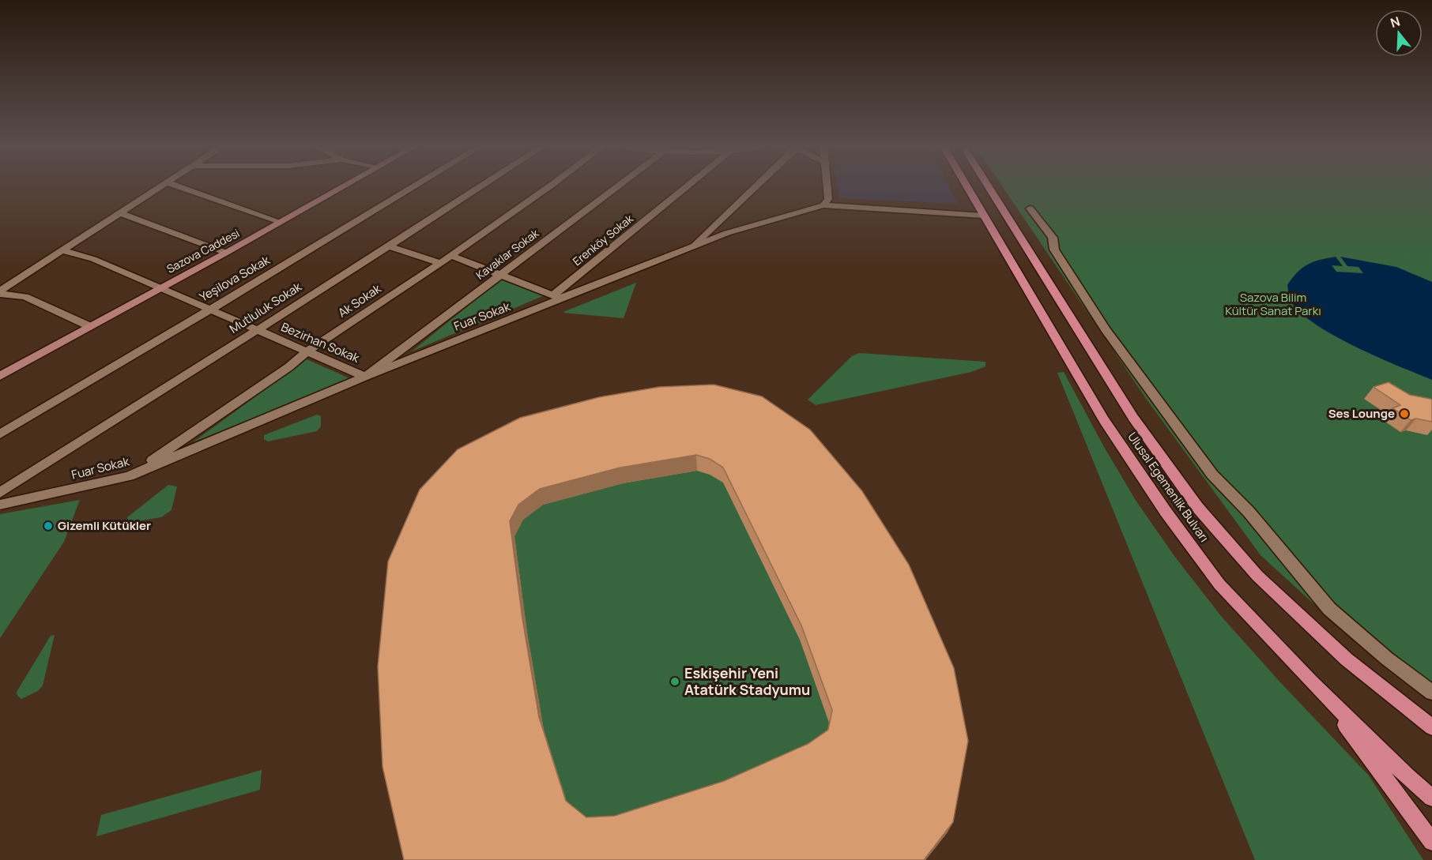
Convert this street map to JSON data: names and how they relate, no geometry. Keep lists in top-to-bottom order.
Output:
{
  "streets": {
    "main road": ["Ulusal Egemenlik Bulvarı"],
    "street": [
      "Erenköy Sokak",
      "Sazova Caddesi",
      "Kavaklar Sokak",
      "Yeşilova Sokak",
      "Ak Sokak",
      "Mutluluk Sokak",
      "Fuar Sokak",
      "Bezirhan Sokak"
    ]
  },
  "crossings": [
    ["Erenköy Sokak", "Fuar Sokak"],
    ["Sazova Caddesi", "Bezirhan Sokak"],
    ["Kavaklar Sokak", "Fuar Sokak"],
    ["Kavaklar Sokak", "Bezirhan Sokak"],
    ["Yeşilova Sokak", "Bezirhan Sokak"],
    ["Ak Sokak", "Fuar Sokak"],
    ["Ak Sokak", "Bezirhan Sokak"],
    ["Mutluluk Sokak", "Bezirhan Sokak"],
    ["Fuar Sokak", "Bezirhan Sokak"],
    ["Fuar Sokak", "Ulusal Egemenlik Bulvarı"]
  ],
  "parks": ["Sazova Bilim Kültür Sanat Parkı"],
  "places": ["Ses Lounge", "Gizemli Kütükler", "Eskişehir Yeni Atatürk Stadyumu"],
  "north": "top"
}
